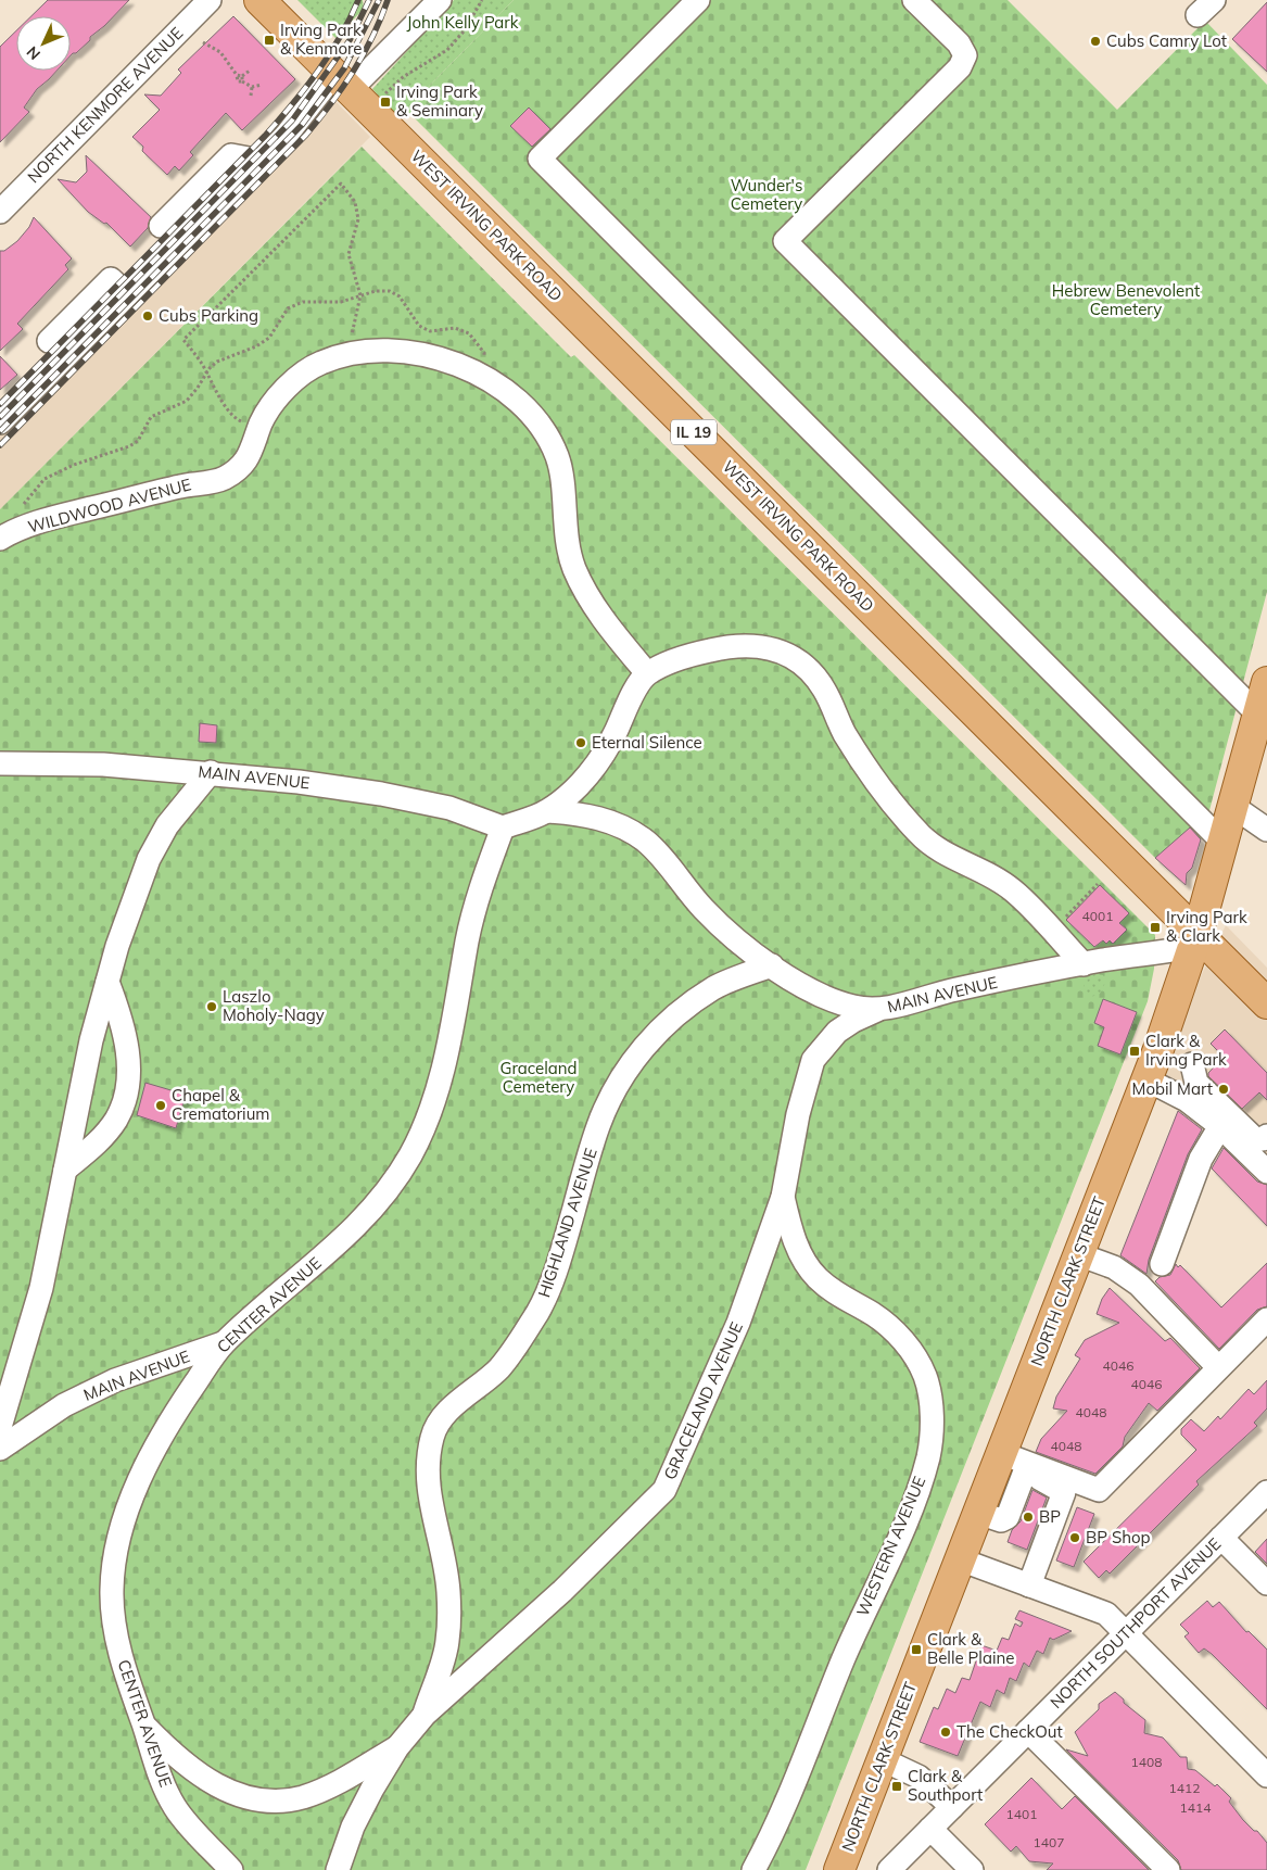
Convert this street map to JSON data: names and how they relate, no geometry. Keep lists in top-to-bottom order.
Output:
{
  "streets": {
    "main road": ["WEST IRVING PARK ROAD", "IL 19", "NORTH CLARK STREET"],
    "street": [
      "NORTH KENMORE AVENUE",
      "WILDWOOD AVENUE",
      "MAIN AVENUE",
      "HIGHLAND AVENUE",
      "CENTER AVENUE",
      "GRACELAND AVENUE",
      "WESTERN AVENUE",
      "NORTH SOUTHPORT AVENUE"
    ]
  },
  "crossings": [
    ["WEST IRVING PARK ROAD", "MAIN AVENUE"],
    ["WEST IRVING PARK ROAD", "NORTH CLARK STREET"],
    ["MAIN AVENUE", "HIGHLAND AVENUE"],
    ["MAIN AVENUE", "NORTH CLARK STREET"],
    ["MAIN AVENUE", "CENTER AVENUE"],
    ["MAIN AVENUE", "GRACELAND AVENUE"],
    ["HIGHLAND AVENUE", "GRACELAND AVENUE"],
    ["GRACELAND AVENUE", "WESTERN AVENUE"]
  ],
  "parks": [
    "John Kelly Park",
    "Wunder's Cemetery",
    "Hebrew Benevolent Cemetery",
    "Graceland Cemetery"
  ],
  "places": {
    "transit": [
      "Irving Park & Kenmore",
      "Irving Park & Seminary",
      "Irving Park & Clark",
      "Clark & Irving Park",
      "Clark & Belle Plaine",
      "Clark & Southport"
    ],
    "other": [
      "Cubs Camry Lot",
      "Cubs Parking",
      "Eternal Silence",
      "Laszlo Moholy-Nagy",
      "Mobil Mart",
      "Chapel & Crematorium",
      "BP",
      "BP Shop",
      "The CheckOut"
    ]
  },
  "house_numbers": [
    "4001",
    "4046",
    "4046",
    "4048",
    "4048",
    "1408",
    "1412",
    "1414",
    "1401",
    "1407"
  ],
  "north": "bottom left"
}
